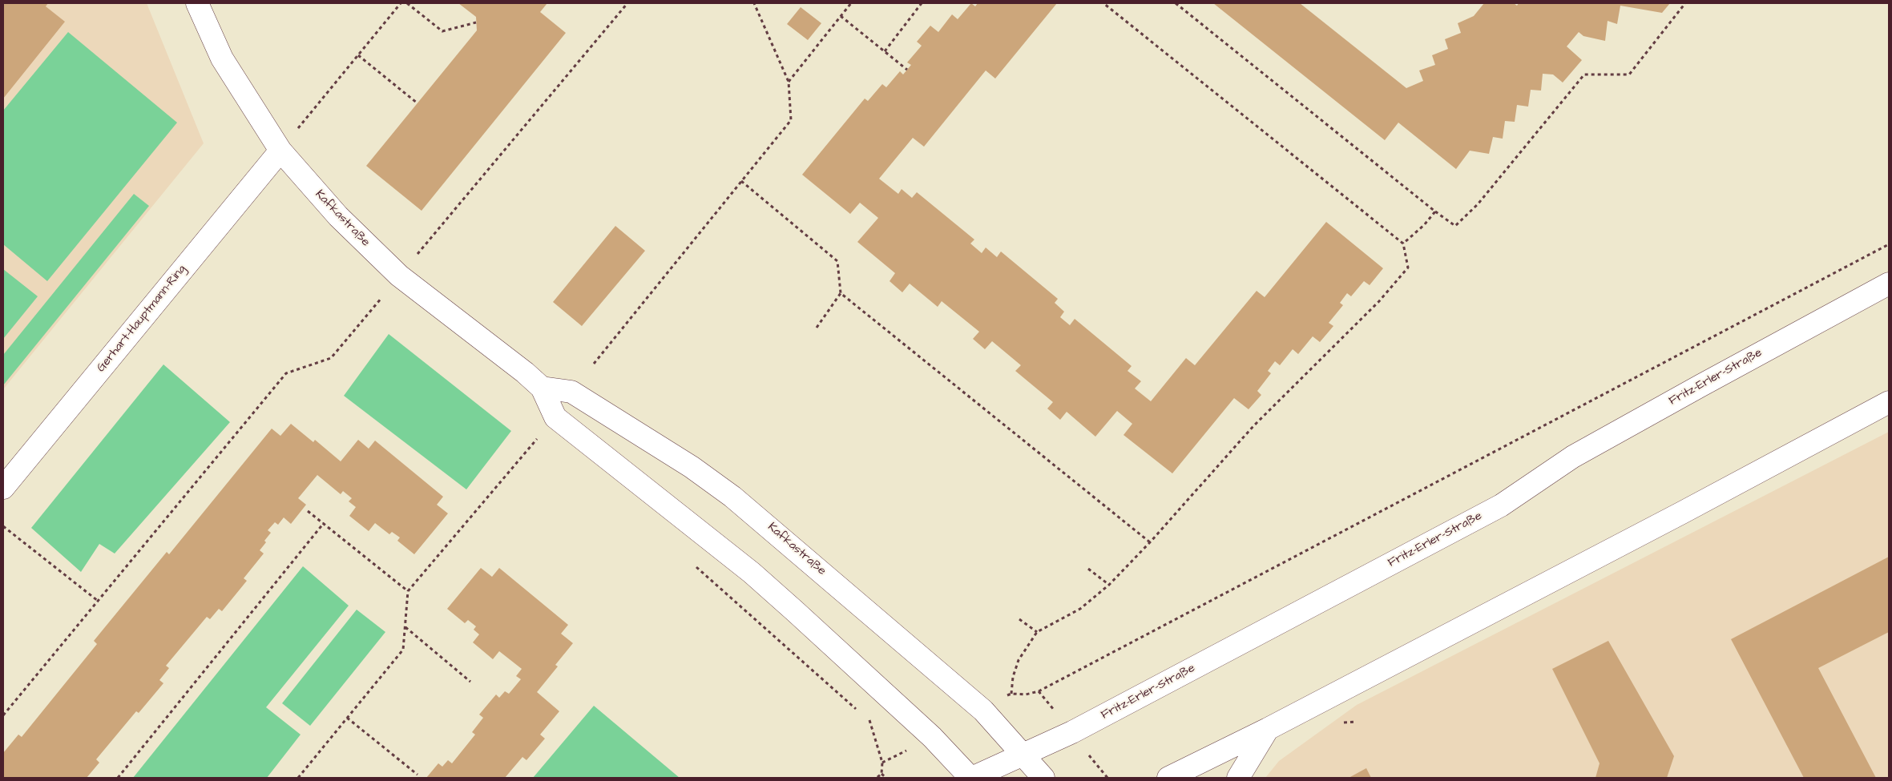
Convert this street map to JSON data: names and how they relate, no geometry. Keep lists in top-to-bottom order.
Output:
{
  "streets": {
    "street": ["Kafkastraße", "Gerhart-Hauptmann-Ring", "Fritz-Erler-Straße"]
  },
  "crossings": [
    ["Kafkastraße", "Gerhart-Hauptmann-Ring"],
    ["Kafkastraße", "Fritz-Erler-Straße"]
  ]
}
